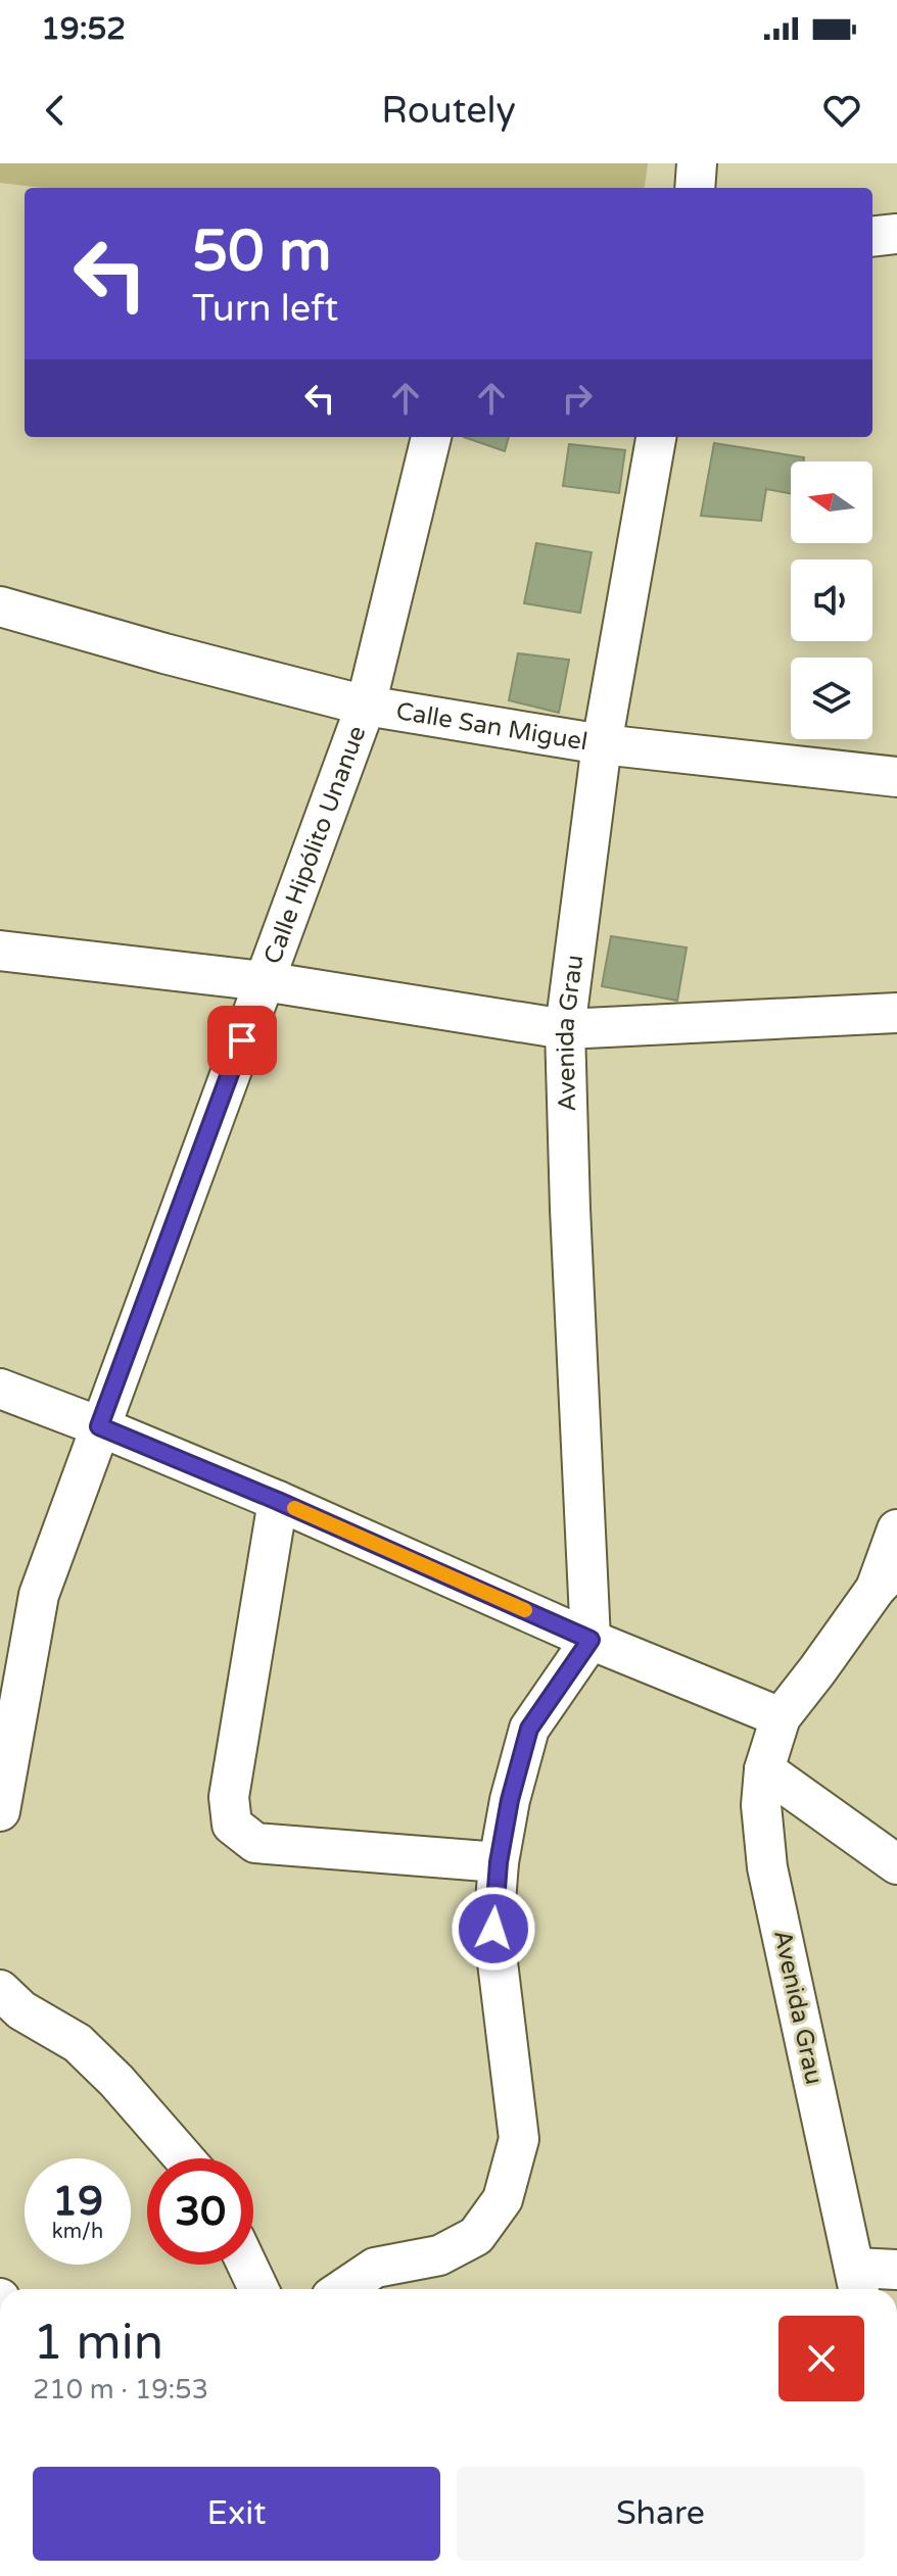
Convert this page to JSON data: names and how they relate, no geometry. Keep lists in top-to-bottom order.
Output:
{
  "streets": {
    "street": ["Calle San Miguel", "Calle Hipólito Unanue", "Avenida Grau"]
  },
  "crossings": [
    ["Calle San Miguel", "Calle Hipólito Unanue"],
    ["Calle San Miguel", "Avenida Grau"]
  ],
  "north": "left",
  "page": {
    "status": "19:52",
    "header": "Routely",
    "turn": ["50 m", "Turn left"],
    "speed": "19 km/h",
    "limit": "30",
    "heading": ["1 min", "210 m · 19:53"],
    "buttons": ["Exit", "Share"]
  }
}
